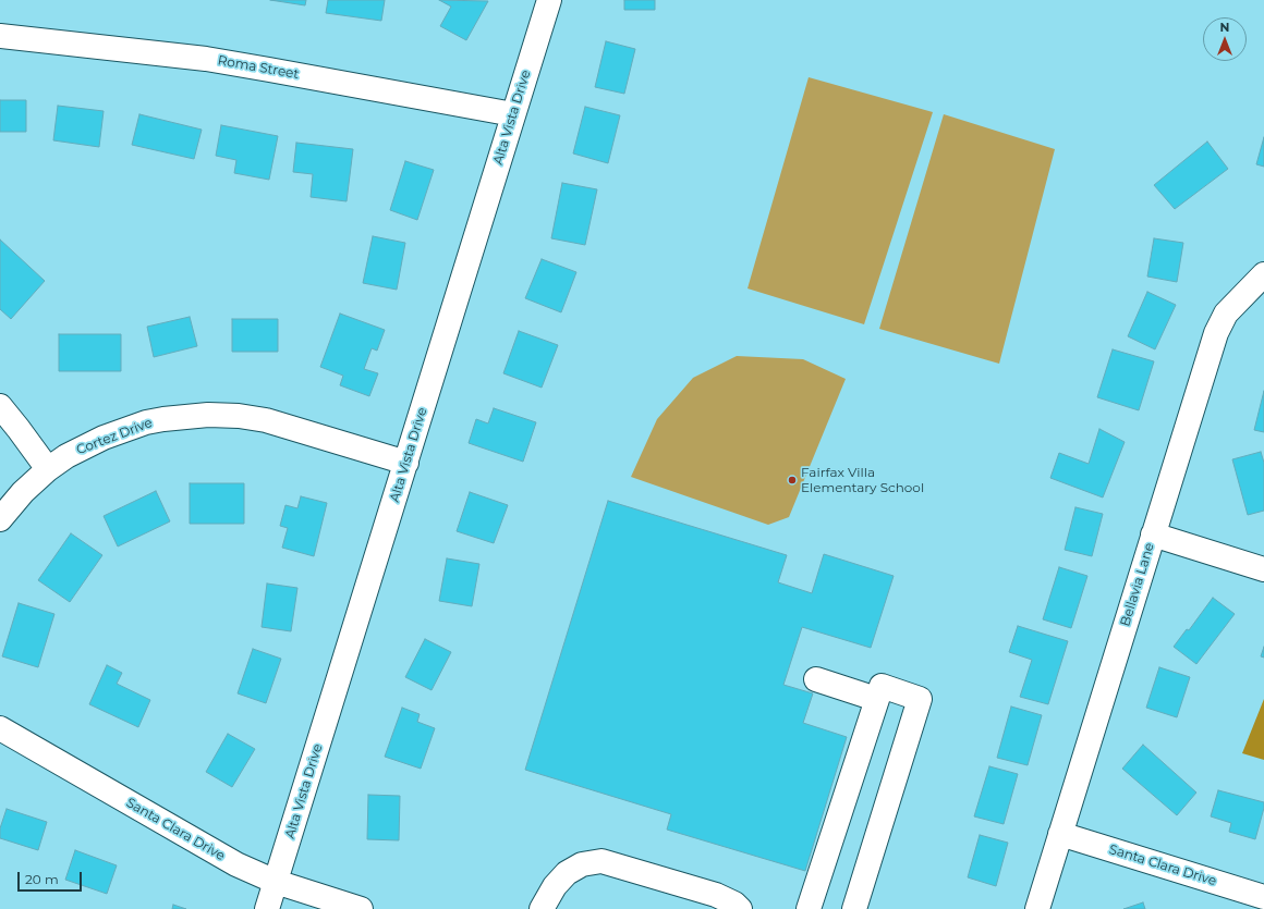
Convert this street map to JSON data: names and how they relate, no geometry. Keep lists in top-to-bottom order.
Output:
{
  "streets": {
    "street": [
      "Roma Street",
      "Alta Vista Drive",
      "Cortez Drive",
      "Bellavia Lane",
      "Santa Clara Drive"
    ]
  },
  "crossings": [
    ["Roma Street", "Alta Vista Drive"],
    ["Alta Vista Drive", "Cortez Drive"],
    ["Alta Vista Drive", "Santa Clara Drive"],
    ["Bellavia Lane", "Santa Clara Drive"]
  ],
  "places": ["Fairfax Villa Elementary School"],
  "scale_bar": "20 m",
  "north": "top"
}
